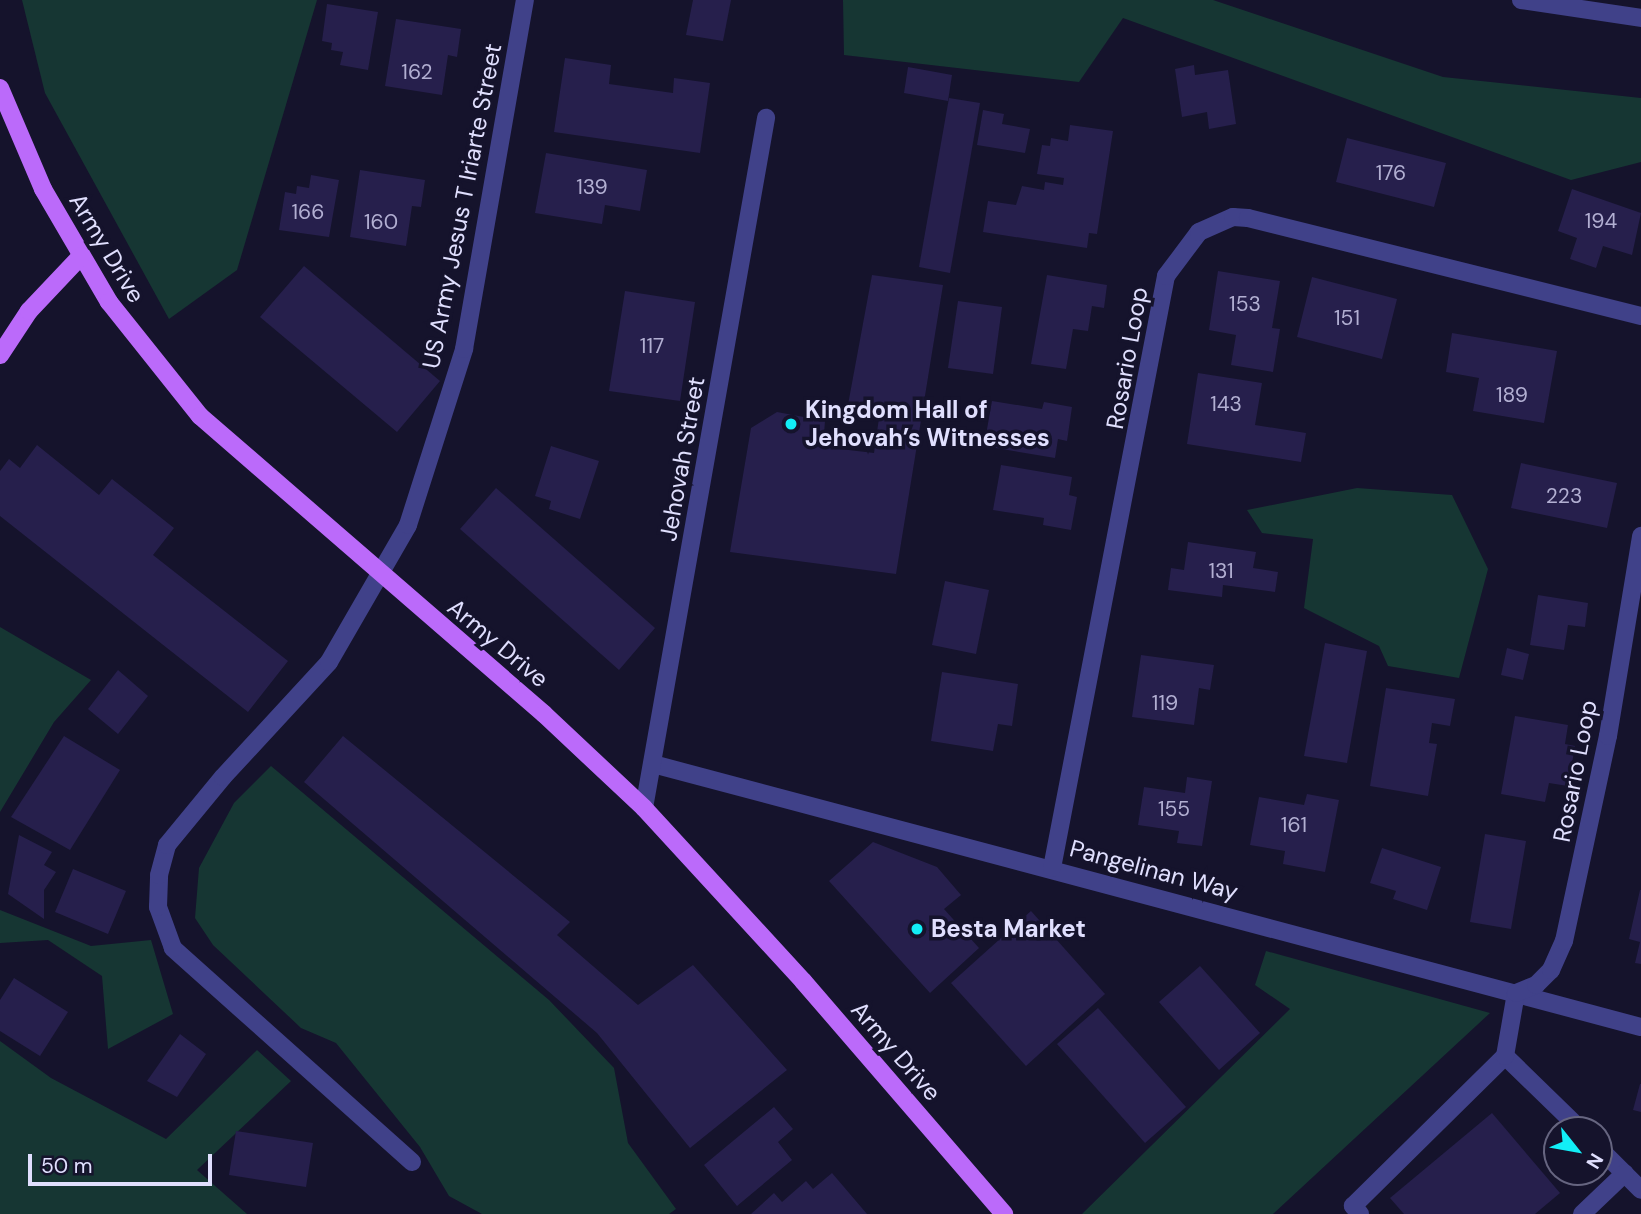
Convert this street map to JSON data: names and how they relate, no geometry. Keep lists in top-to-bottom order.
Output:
{
  "streets": {
    "main road": ["Army Drive"],
    "street": [
      "US Army Jesus T Iriarte Street",
      "Rosario Loop",
      "Jehovah Street",
      "Pangelinan Way"
    ]
  },
  "crossings": [
    ["US Army Jesus T Iriarte Street", "Army Drive"],
    ["Army Drive", "Jehovah Street"],
    ["Rosario Loop", "Pangelinan Way"],
    ["Jehovah Street", "Pangelinan Way"]
  ],
  "places": ["Kingdom Hall of Jehovah’s Witnesses", "Besta Market"],
  "house_numbers": [
    "162",
    "176",
    "139",
    "166",
    "194",
    "160",
    "153",
    "151",
    "117",
    "189",
    "143",
    "223",
    "131",
    "119",
    "155",
    "161"
  ],
  "scale_bar": "50 m",
  "north": "bottom right"
}
